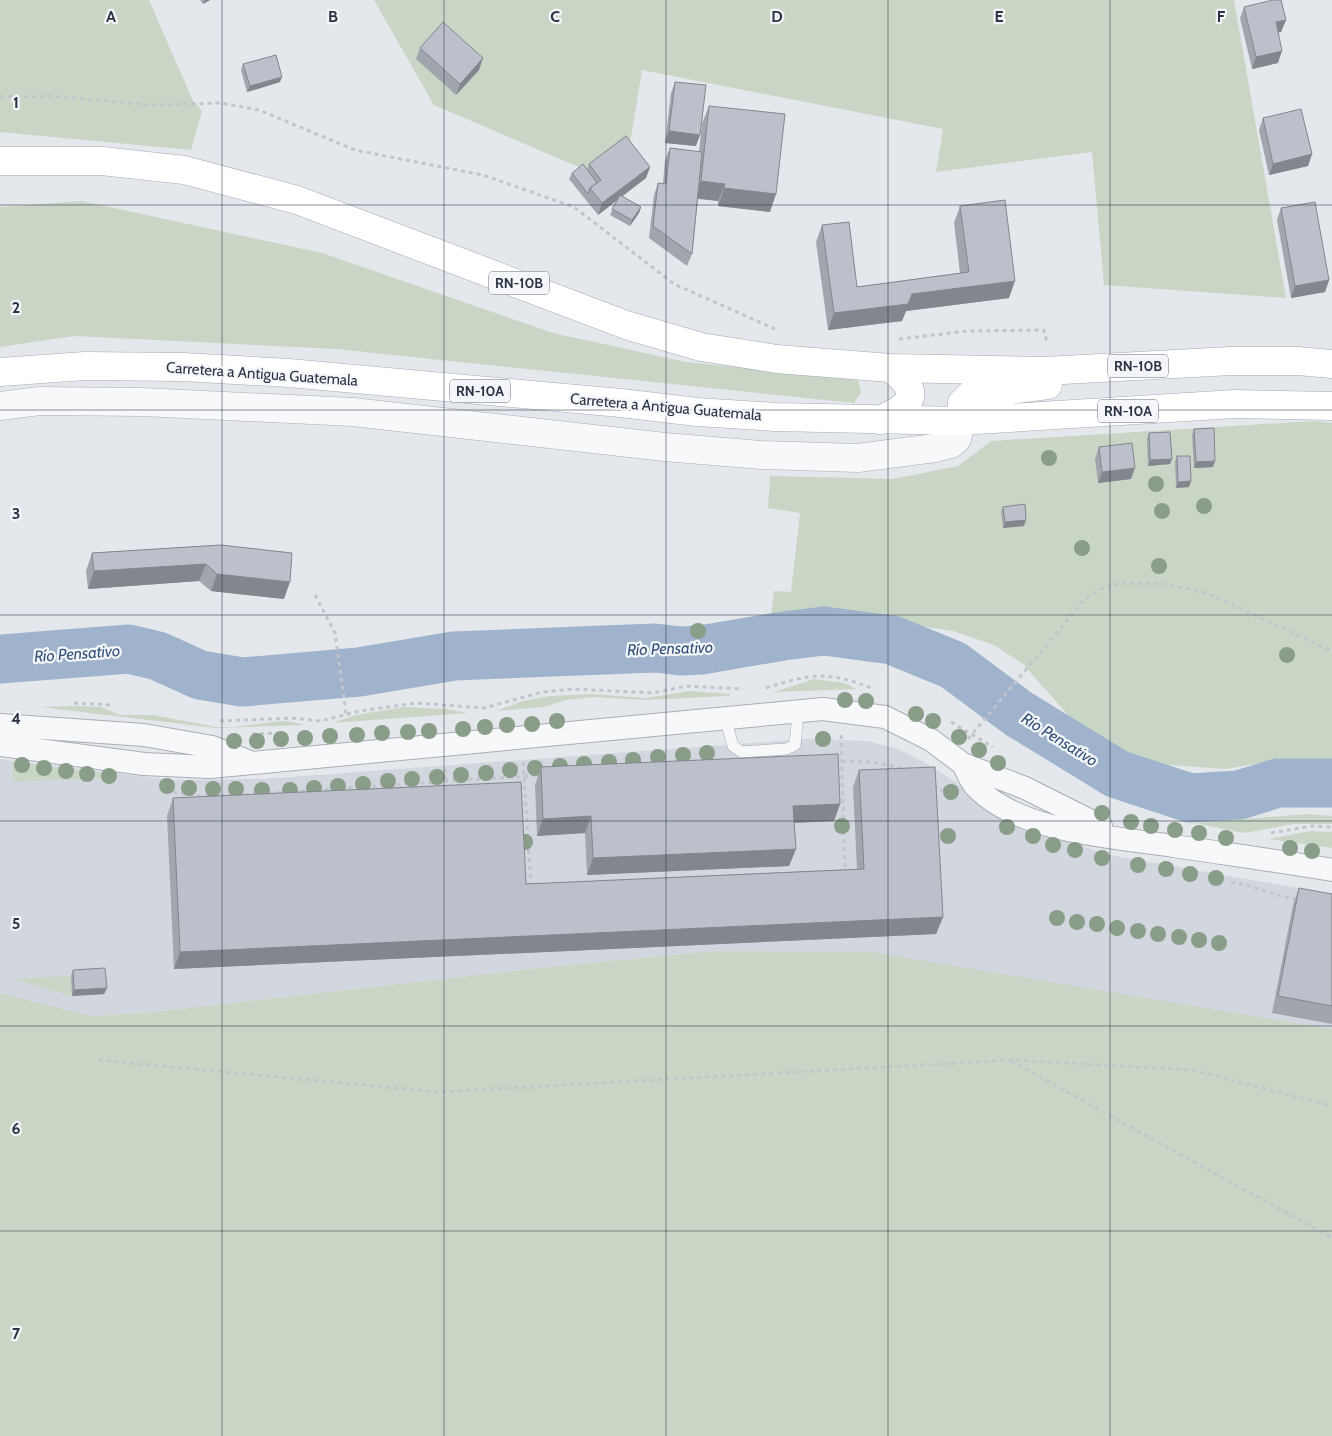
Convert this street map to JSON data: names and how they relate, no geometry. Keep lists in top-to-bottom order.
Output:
{
  "streets": {
    "main road": ["RN-10B", "Carretera a Antigua Guatemala", "RN-10A"]
  },
  "water": ["Río Pensativo"],
  "grid": {
    "columns": [
      "A",
      "B",
      "C",
      "D",
      "E",
      "F"
    ],
    "rows": [
      "1",
      "2",
      "3",
      "4",
      "5",
      "6",
      "7"
    ]
  }
}
